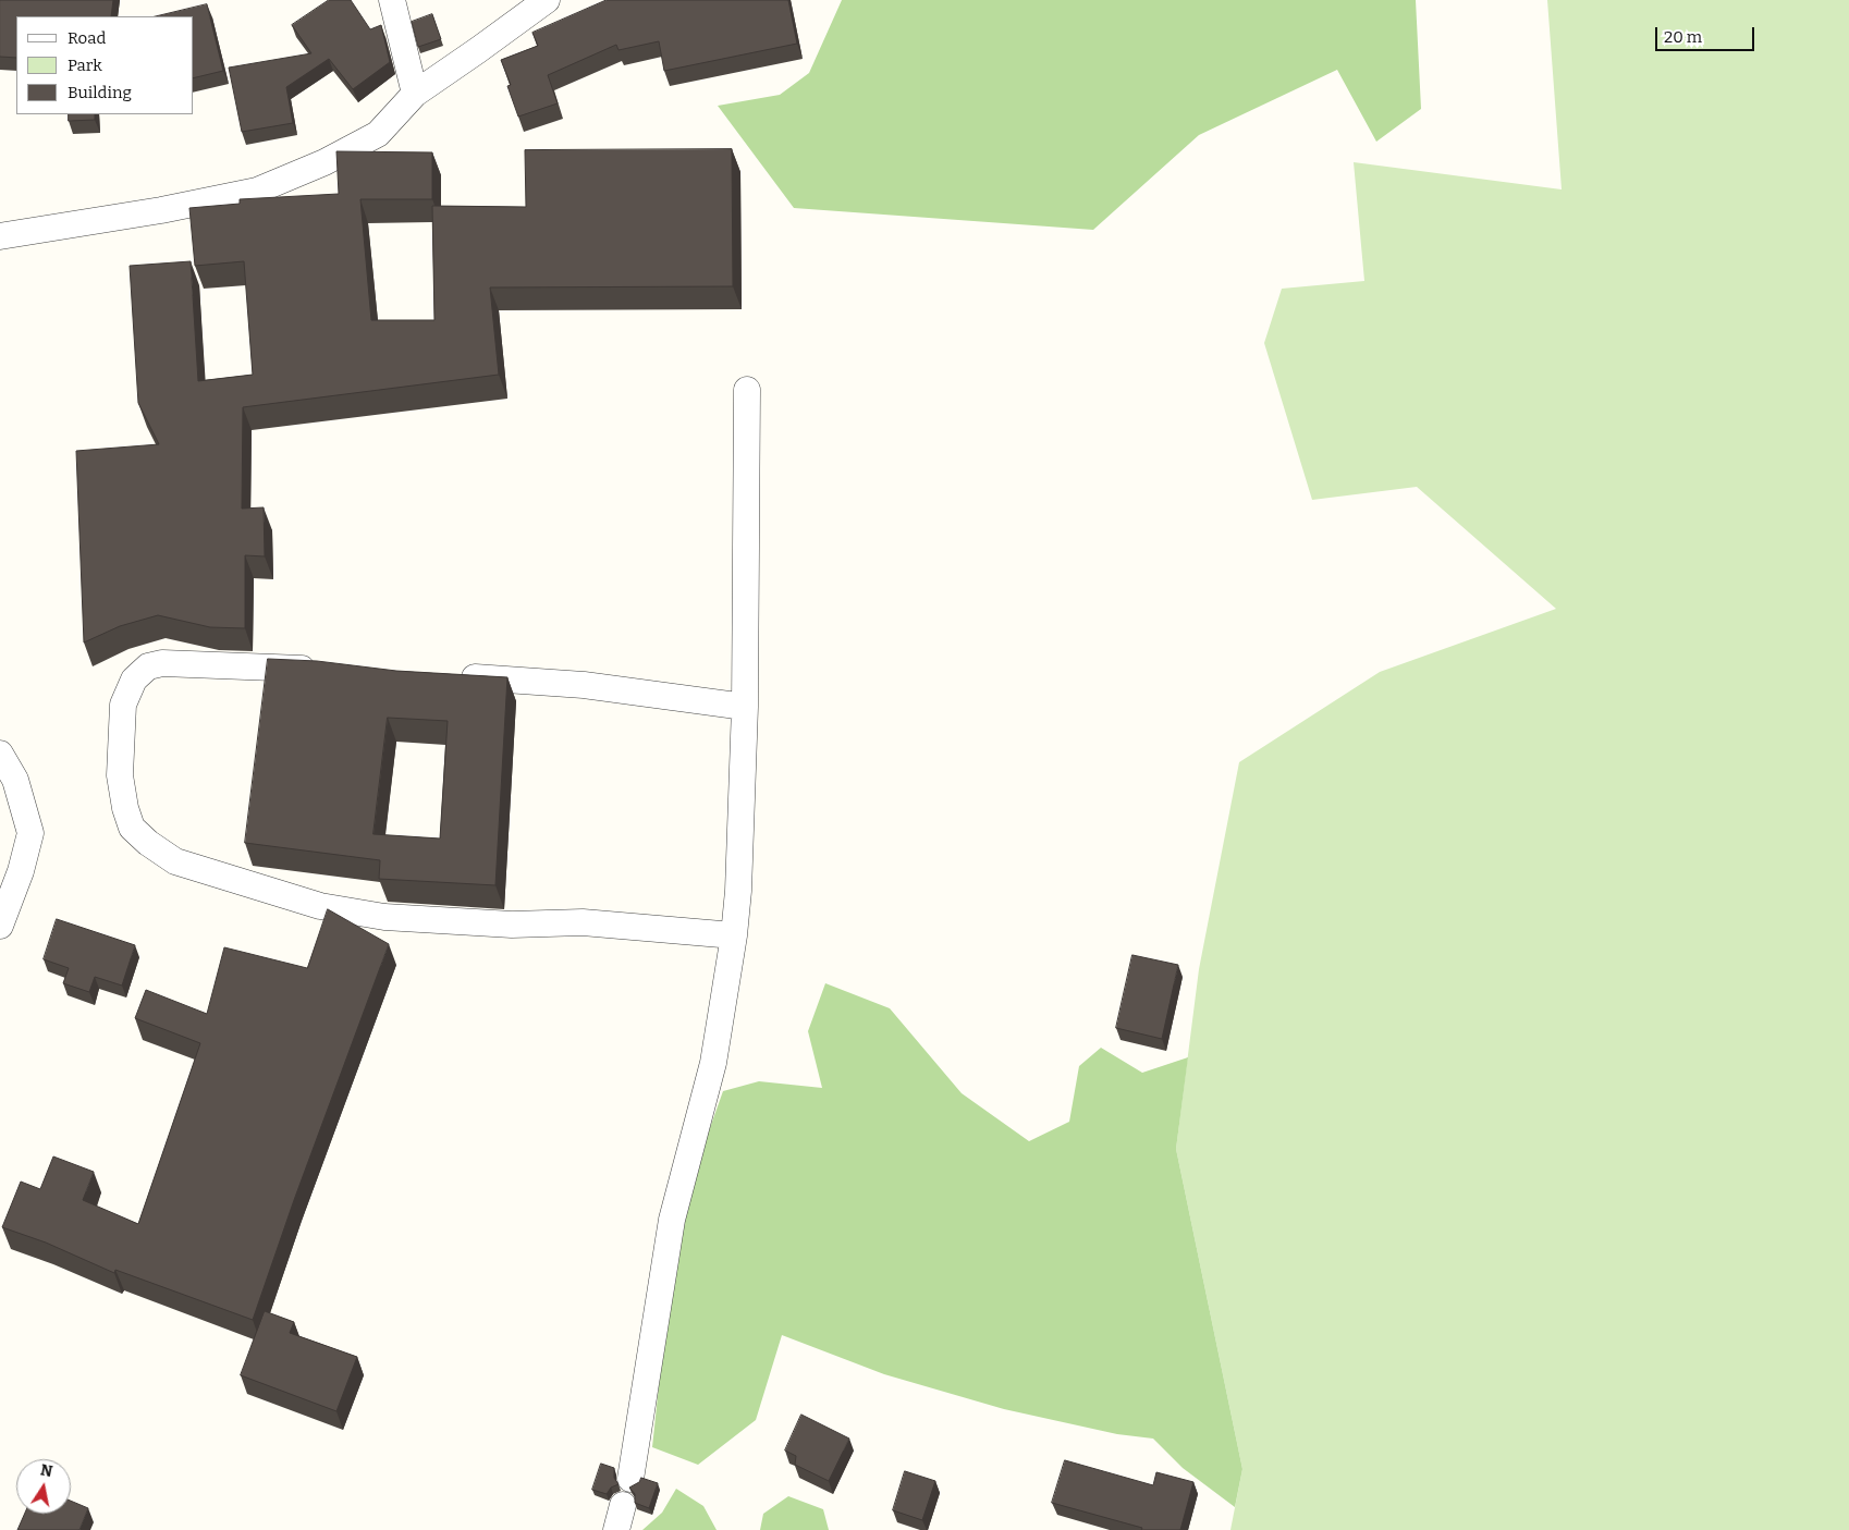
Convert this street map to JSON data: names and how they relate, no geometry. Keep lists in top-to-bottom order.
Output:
{
  "legend": ["Road", "Park", "Building"],
  "scale_bar": "20 m",
  "north": "top"
}
